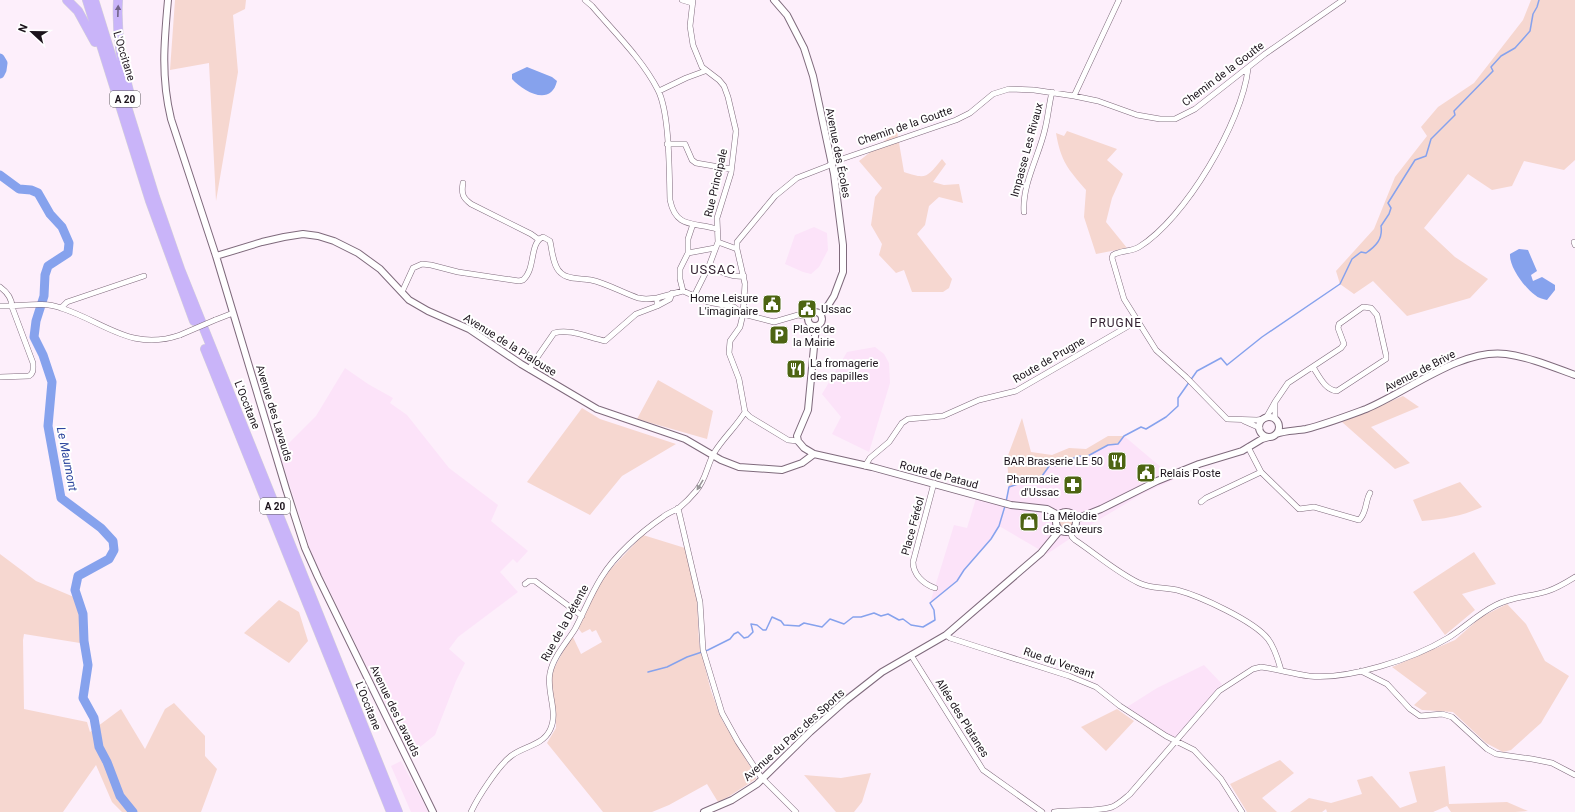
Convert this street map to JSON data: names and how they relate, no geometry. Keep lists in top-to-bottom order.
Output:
{
  "streets": {
    "highway": ["L'Occitane", "A 20"],
    "street": [
      "Chemin de la Goutte",
      "Impasse Les Rivaux",
      "Avenue des Écoles",
      "Rue Principale",
      "Avenue de la Pialouse",
      "Route de Prugne",
      "Avenue de Brive",
      "Avenue des Lavauds",
      "Route de Pataud",
      "Place Féréol",
      "Rue de la Détente",
      "Rue du Versant",
      "Allée des Platanes",
      "Avenue du Parc des Sports"
    ]
  },
  "crossings": [
    ["Chemin de la Goutte", "Impasse Les Rivaux"],
    ["Chemin de la Goutte", "Avenue des Écoles"],
    ["Avenue de la Pialouse", "Avenue des Lavauds"],
    ["Avenue de la Pialouse", "Route de Pataud"],
    ["Avenue de la Pialouse", "Rue de la Détente"],
    ["Route de Prugne", "Route de Pataud"],
    ["Route de Pataud", "Place Féréol"],
    ["Route de Pataud", "Avenue du Parc des Sports"],
    ["Rue du Versant", "Avenue du Parc des Sports"],
    ["Allée des Platanes", "Avenue du Parc des Sports"]
  ],
  "districts": ["USSAC", "PRUGNE"],
  "water": ["Le Maumont"],
  "places": {
    "public building": ["Home Leisure L'imaginaire", "Ussac", "Relais Poste"],
    "parking": ["Place de la Mairie"],
    "restaurant": ["La fromagerie des papilles", "BAR Brasserie LE 50"],
    "pharmacy": ["Pharmacie d'Ussac"],
    "shop": ["La Mélodie des Saveurs"]
  },
  "north": "left"
}
